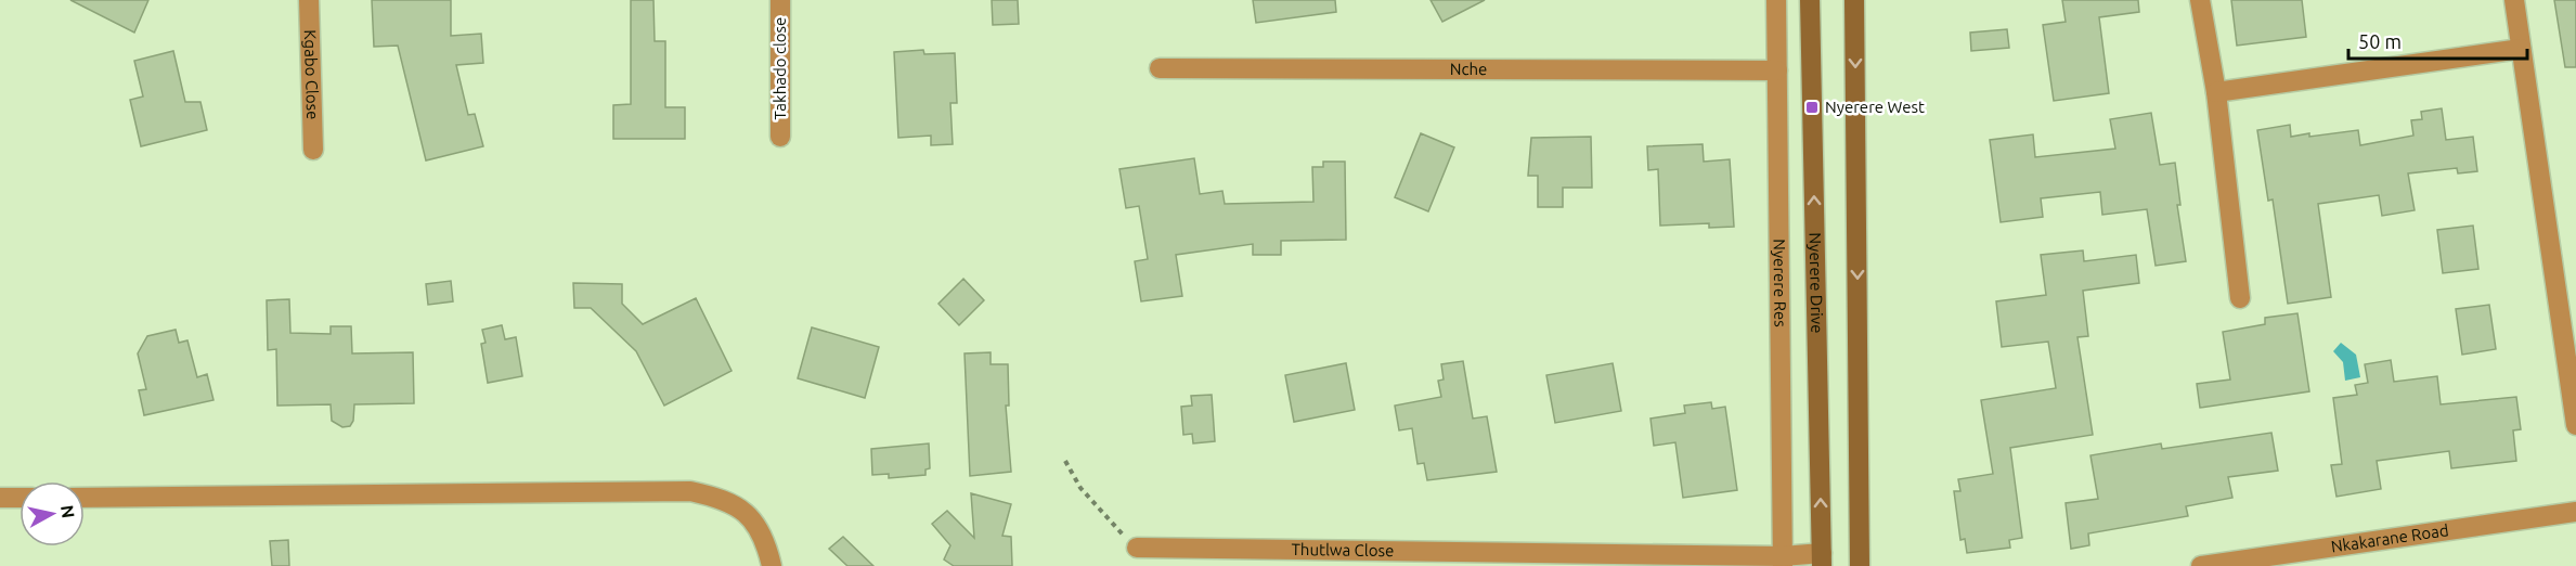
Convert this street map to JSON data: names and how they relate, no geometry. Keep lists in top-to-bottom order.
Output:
{
  "streets": {
    "main road": ["Nyerere Drive"],
    "street": [
      "Takhado close",
      "Nche",
      "Kgabo Close",
      "Nyerere Res",
      "Nkakarane Road",
      "Thutlwa Close"
    ]
  },
  "crossings": [
    ["Nche", "Nyerere Res"],
    ["Nyerere Res", "Thutlwa Close"],
    ["Nyerere Drive", "Thutlwa Close"]
  ],
  "places": {
    "transit": ["Nyerere West"]
  },
  "scale_bar": "50 m",
  "north": "right"
}
